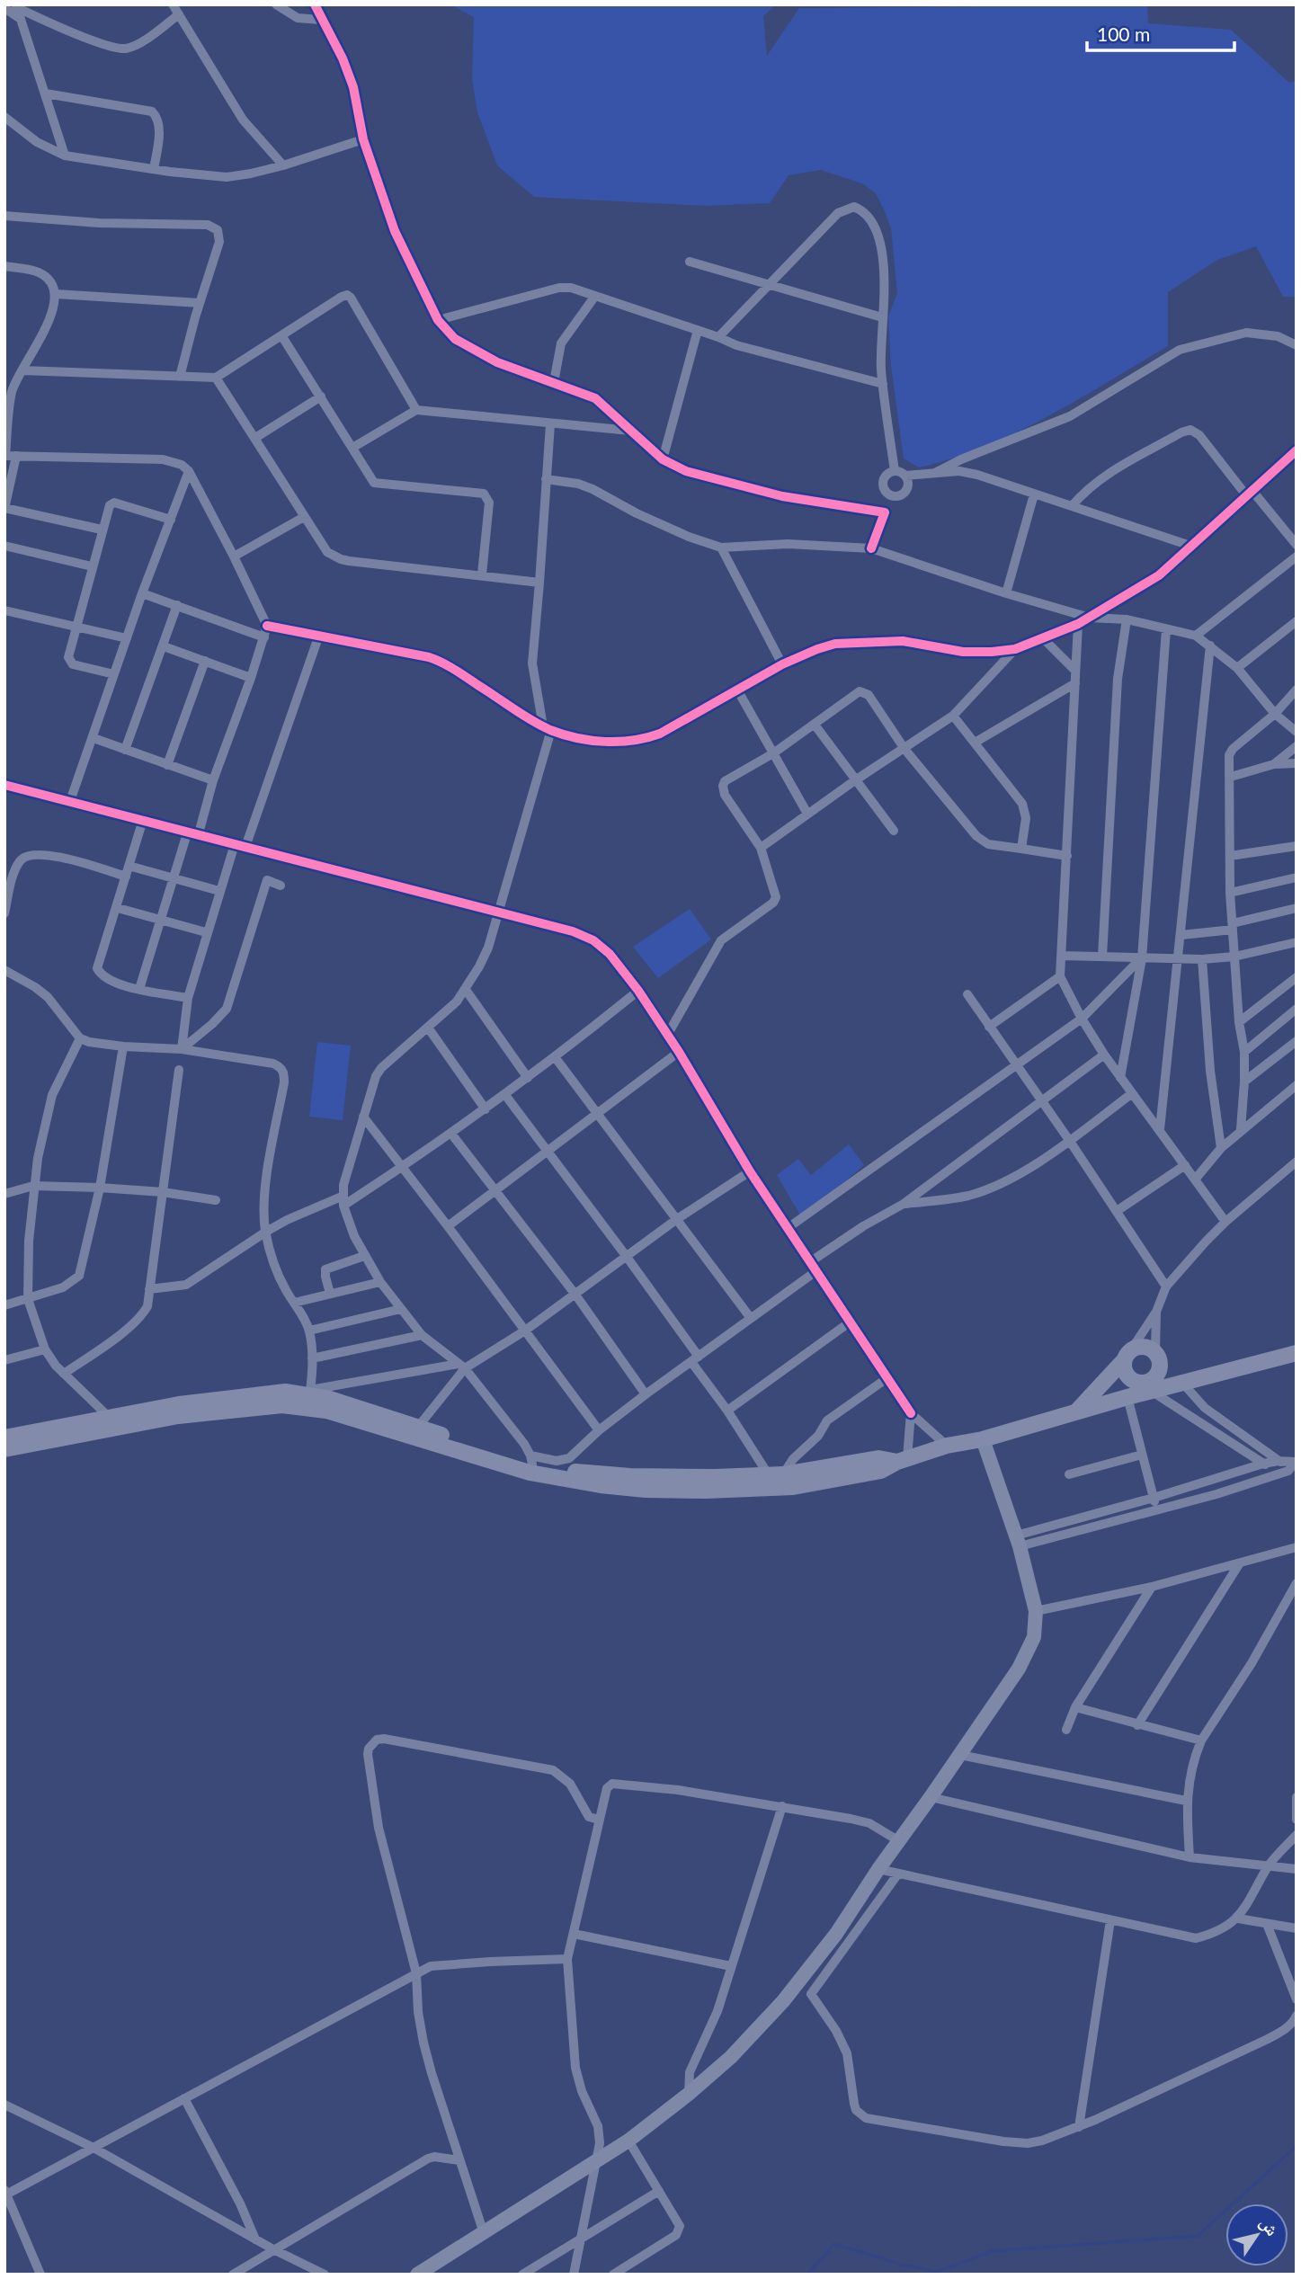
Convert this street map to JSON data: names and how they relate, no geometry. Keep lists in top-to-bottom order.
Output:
{
  "scale_bar": "100 m",
  "north": "top right"
}
